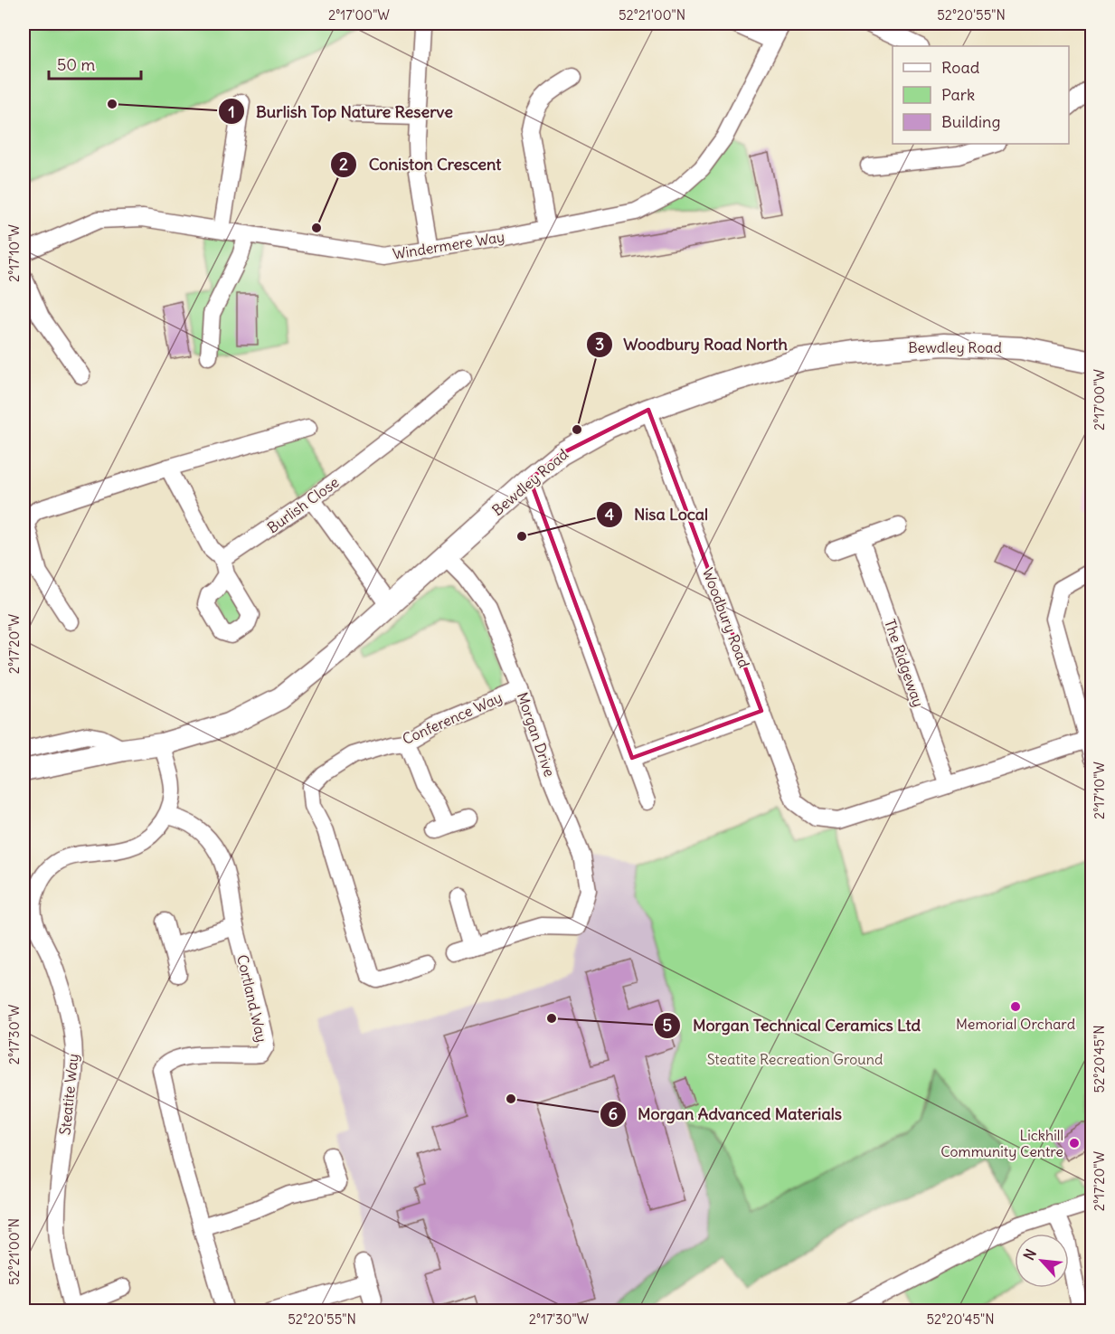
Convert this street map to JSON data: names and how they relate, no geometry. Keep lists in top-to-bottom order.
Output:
{
  "streets": {
    "main road": ["Bewdley Road"],
    "street": [
      "Windermere Way",
      "Burlish Close",
      "Woodbury Road",
      "The Ridgeway",
      "Conference Way",
      "Morgan Drive",
      "Cortland Way",
      "Steatite Way"
    ]
  },
  "crossings": [
    ["Bewdley Road", "Woodbury Road"],
    ["Bewdley Road", "Morgan Drive"],
    ["Bewdley Road", "Steatite Way"],
    ["Woodbury Road", "The Ridgeway"],
    ["Conference Way", "Morgan Drive"],
    ["Cortland Way", "Steatite Way"]
  ],
  "parks": ["Steatite Recreation Ground"],
  "places": [
    "Burlish Top Nature Reserve",
    "Coniston Crescent",
    "Woodbury Road North",
    "Nisa Local",
    "Memorial Orchard",
    "Morgan Technical Ceramics Ltd",
    "Morgan Advanced Materials",
    "Lickhill Community Centre"
  ],
  "legend": ["Road", "Park", "Building"],
  "scale_bar": "50 m",
  "north": "top left",
  "coordinates": [
    "2°17'00\"W",
    "52°21'00\"N",
    "52°20'55\"N",
    "2°17'10\"W",
    "2°17'20\"W",
    "2°17'30\"W",
    "52°20'45\"N"
  ]
}
